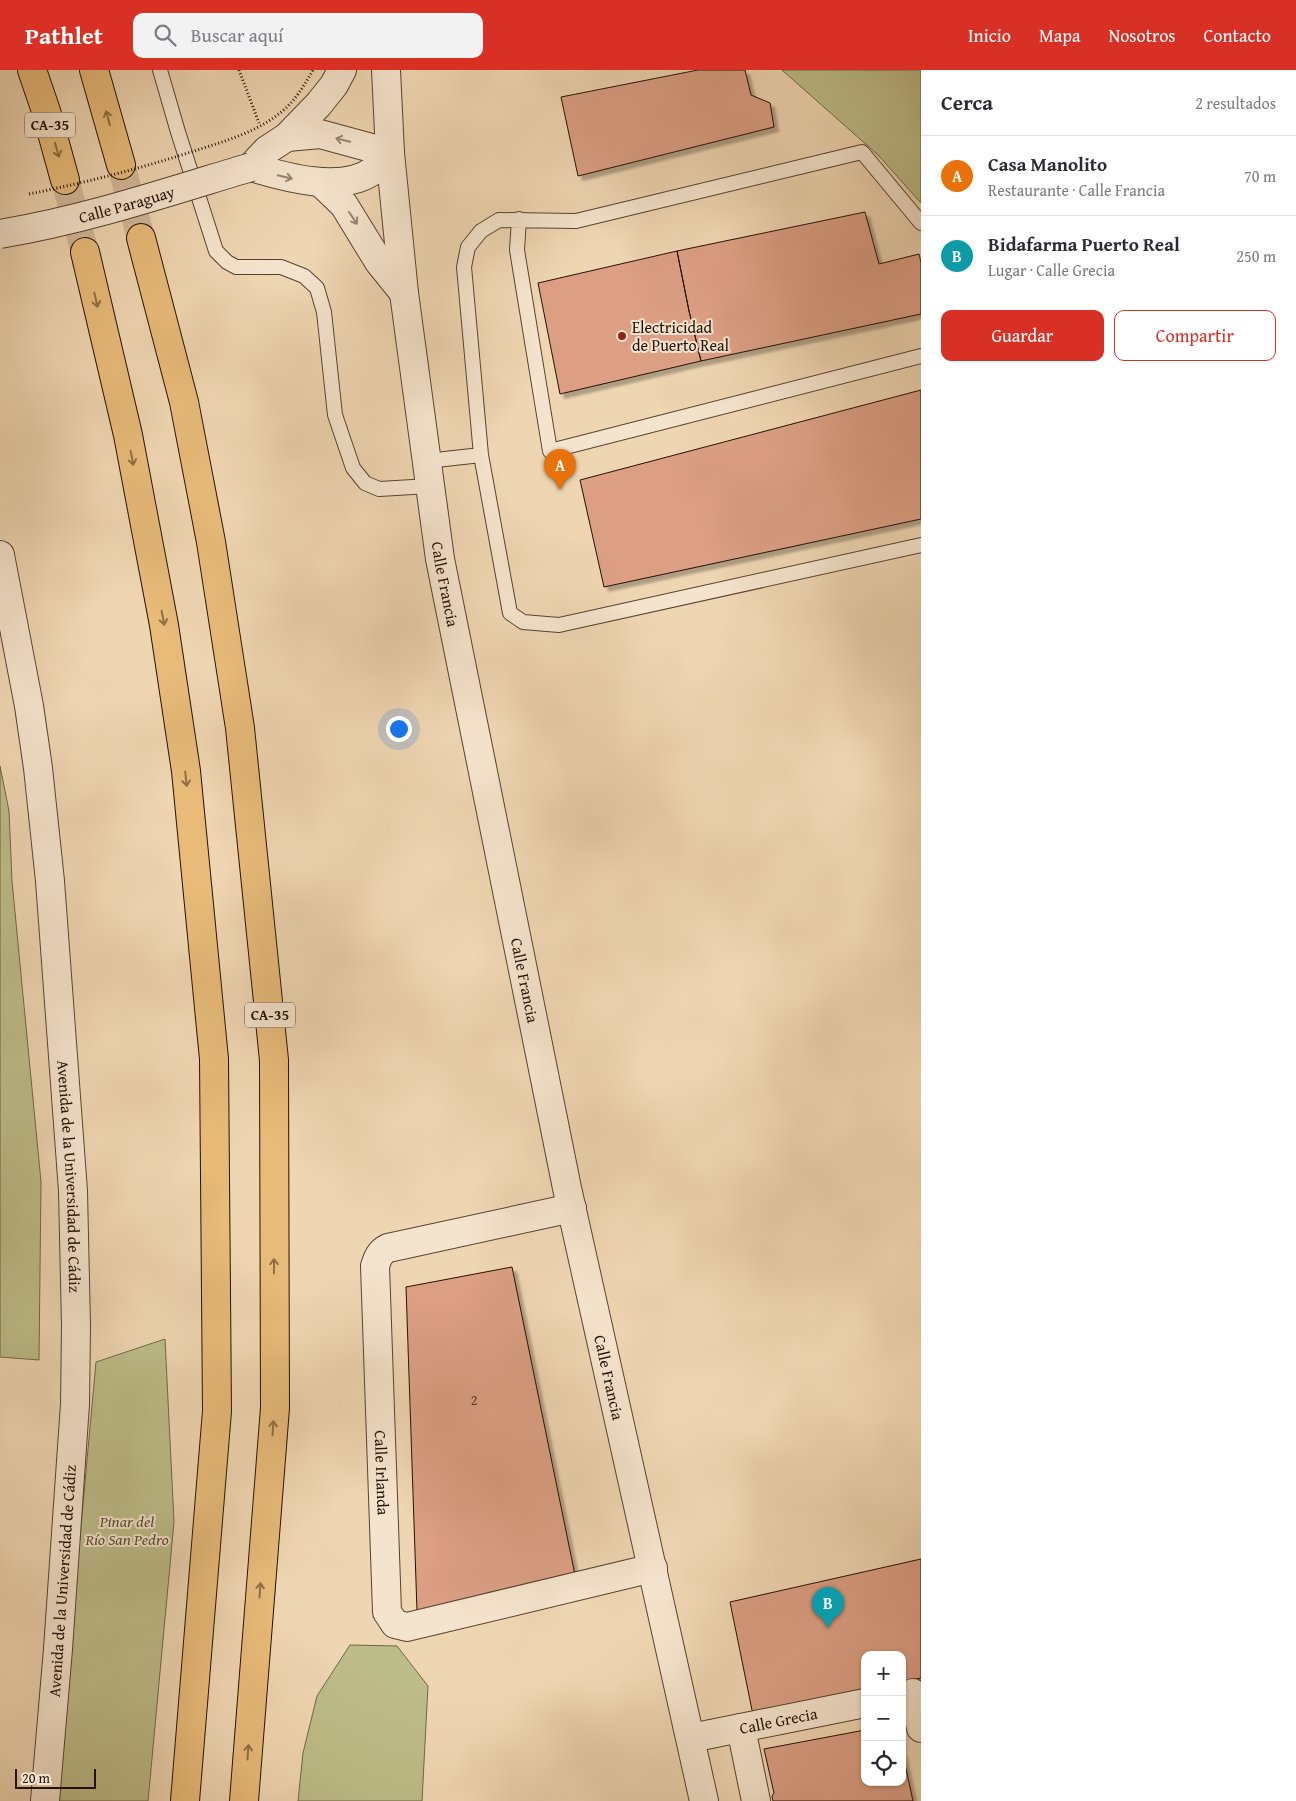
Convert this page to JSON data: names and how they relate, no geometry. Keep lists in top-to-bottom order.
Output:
{
  "streets": {
    "highway": ["CA-35"],
    "street": [
      "Calle Paraguay",
      "Calle Francia",
      "Avenida de la Universidad de Cádiz",
      "Calle Irlanda",
      "Calle Grecia"
    ]
  },
  "crossings": [
    ["Calle Francia", "Calle Irlanda"],
    ["Calle Francia", "Calle Grecia"]
  ],
  "parks": ["Pinar del Río San Pedro"],
  "places": ["Electricidad de Puerto Real"],
  "house_numbers": ["2"],
  "scale_bar": "20 m",
  "page": {
    "header": "Pathlet",
    "search": "Buscar aquí",
    "nav": [
      "Inicio",
      "Mapa",
      "Nosotros",
      "Contacto"
    ],
    "heading": ["Cerca", "2 resultados"],
    "list": [
      {
        "mark": "A",
        "name": "Casa Manolito",
        "note": "Restaurante · Calle Francia",
        "value": "70 m"
      },
      {
        "mark": "B",
        "name": "Bidafarma Puerto Real",
        "note": "Lugar · Calle Grecia",
        "value": "250 m"
      }
    ],
    "buttons": ["Guardar", "Compartir"],
    "pins": ["A", "B"],
    "map_buttons": ["+", "−"],
    "scale": "20 m"
  }
}
